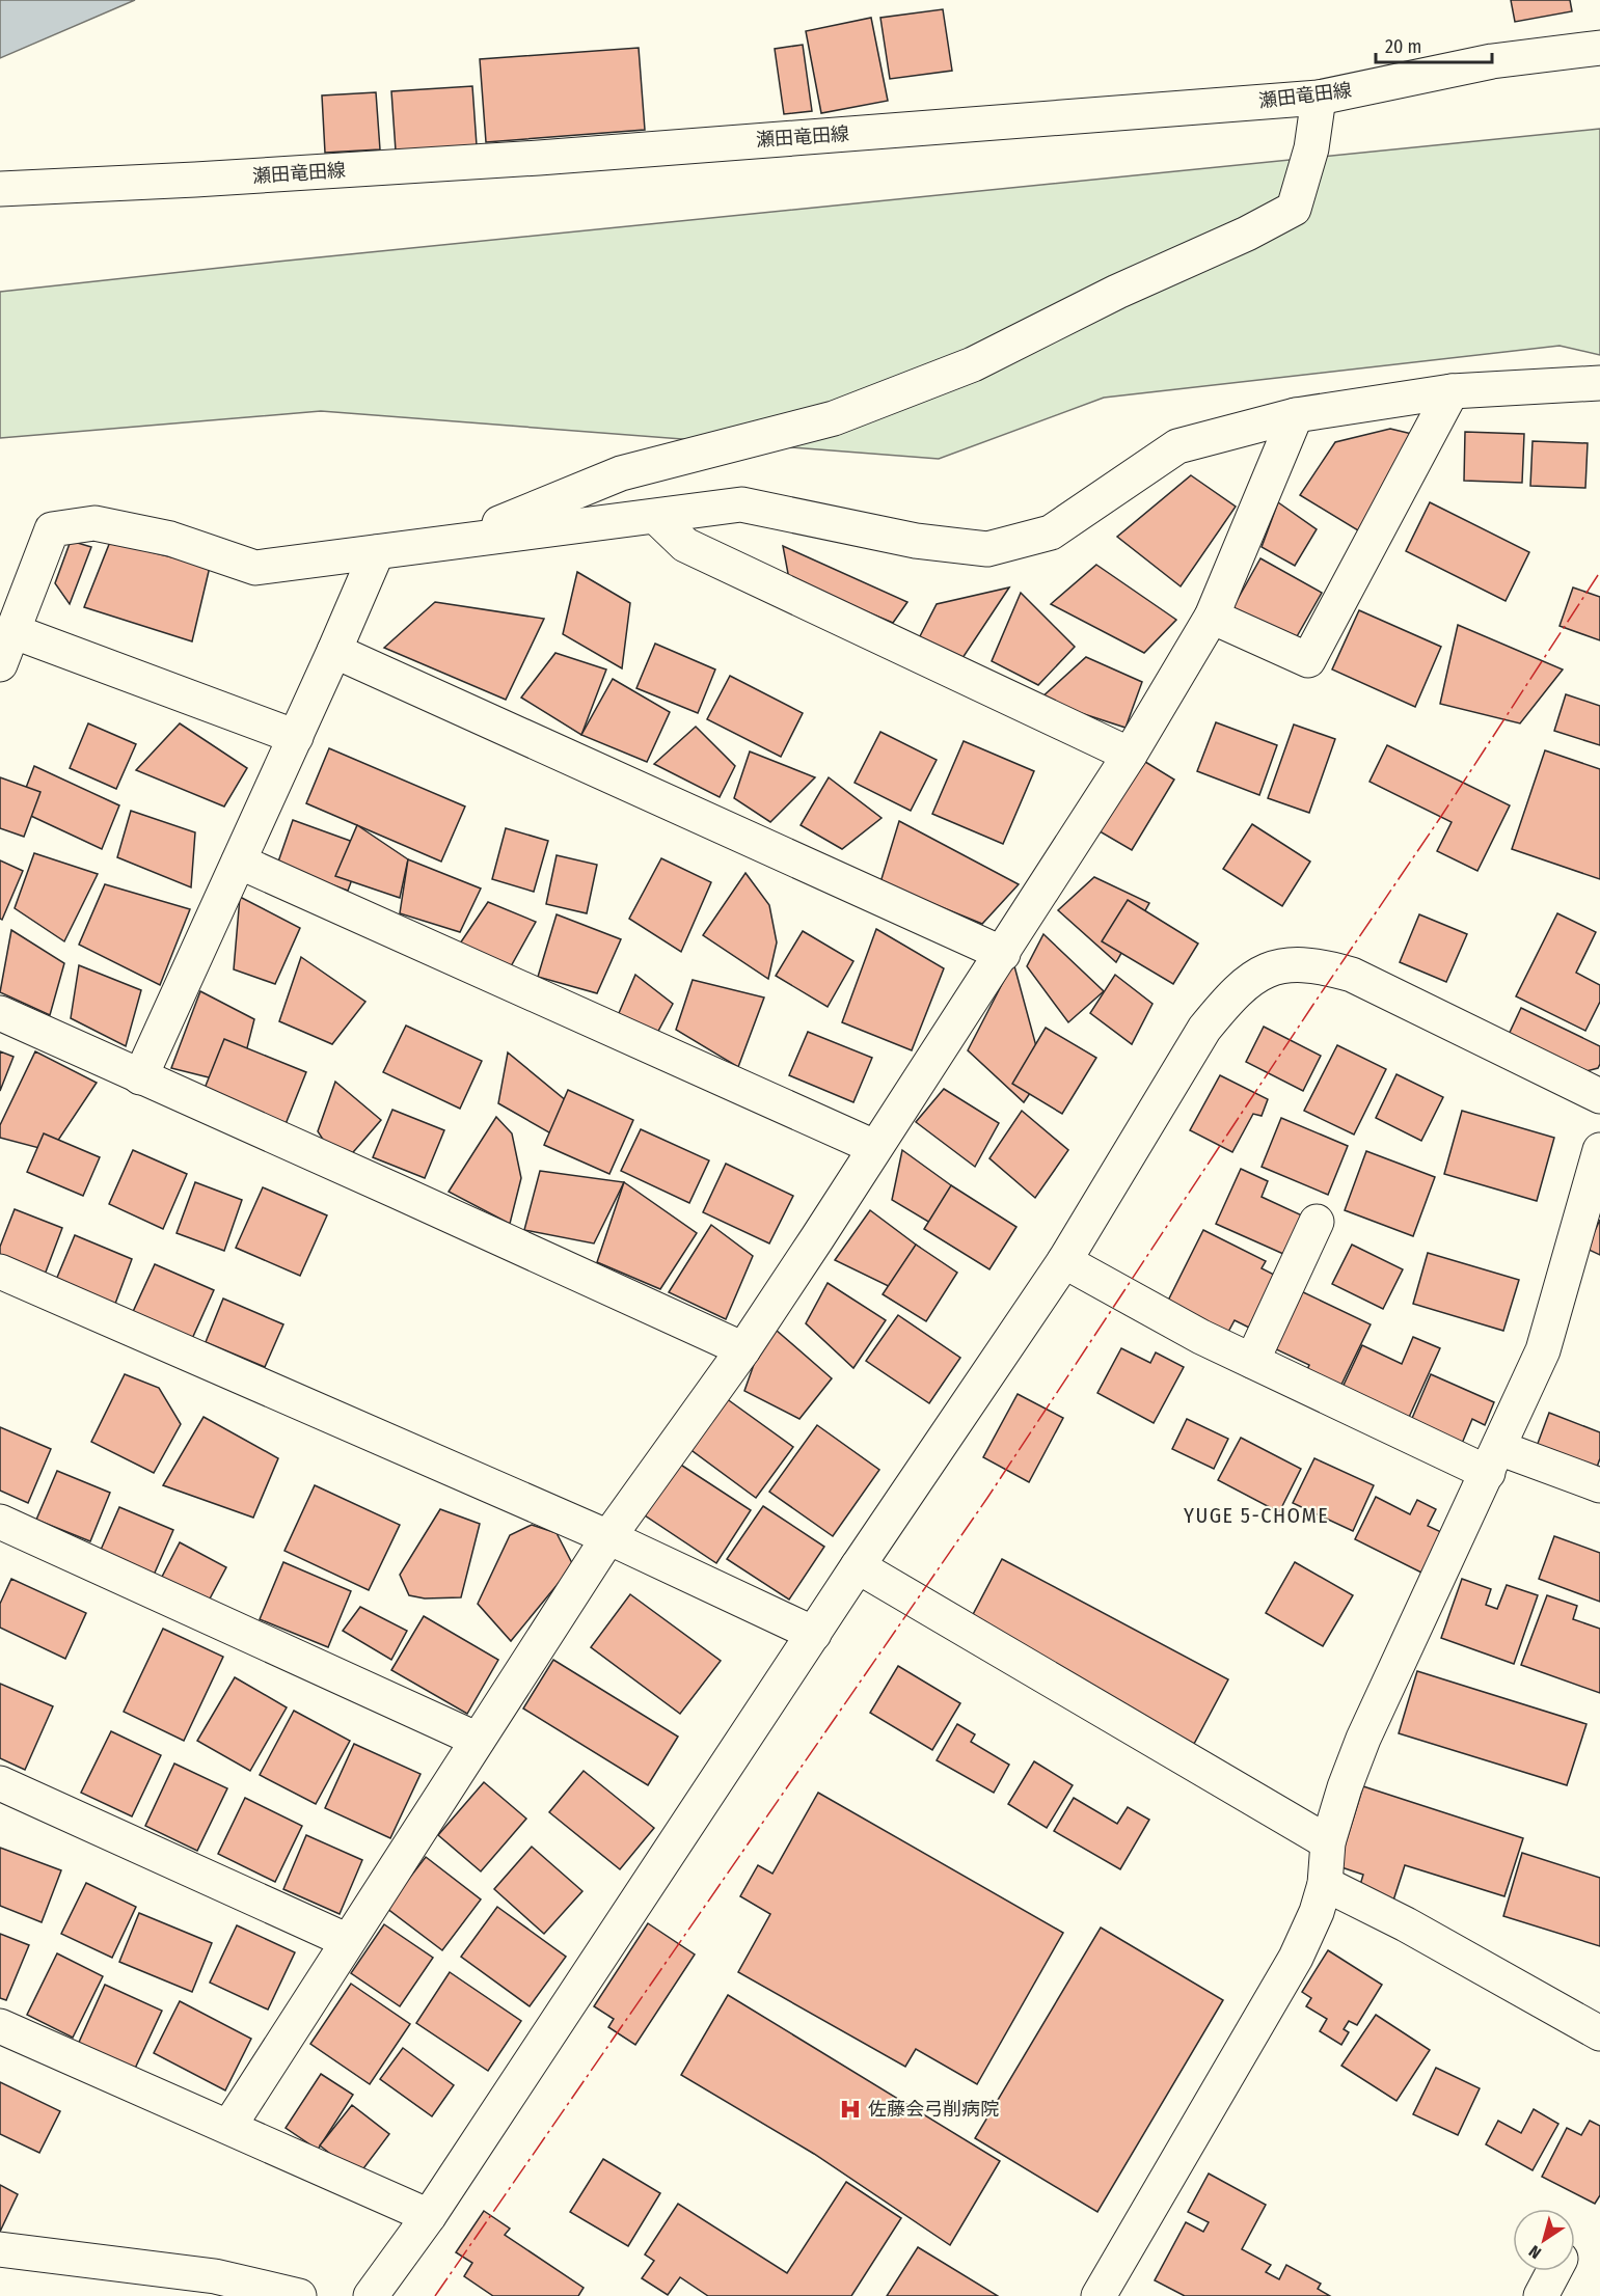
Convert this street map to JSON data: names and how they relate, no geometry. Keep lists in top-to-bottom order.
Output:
{
  "streets": {
    "street": ["瀬田竜田線"]
  },
  "districts": ["YUGE 5-CHOME"],
  "places": {
    "hospital": ["佐藤会弓削病院"]
  },
  "scale_bar": "20 m",
  "north": "bottom left"
}
